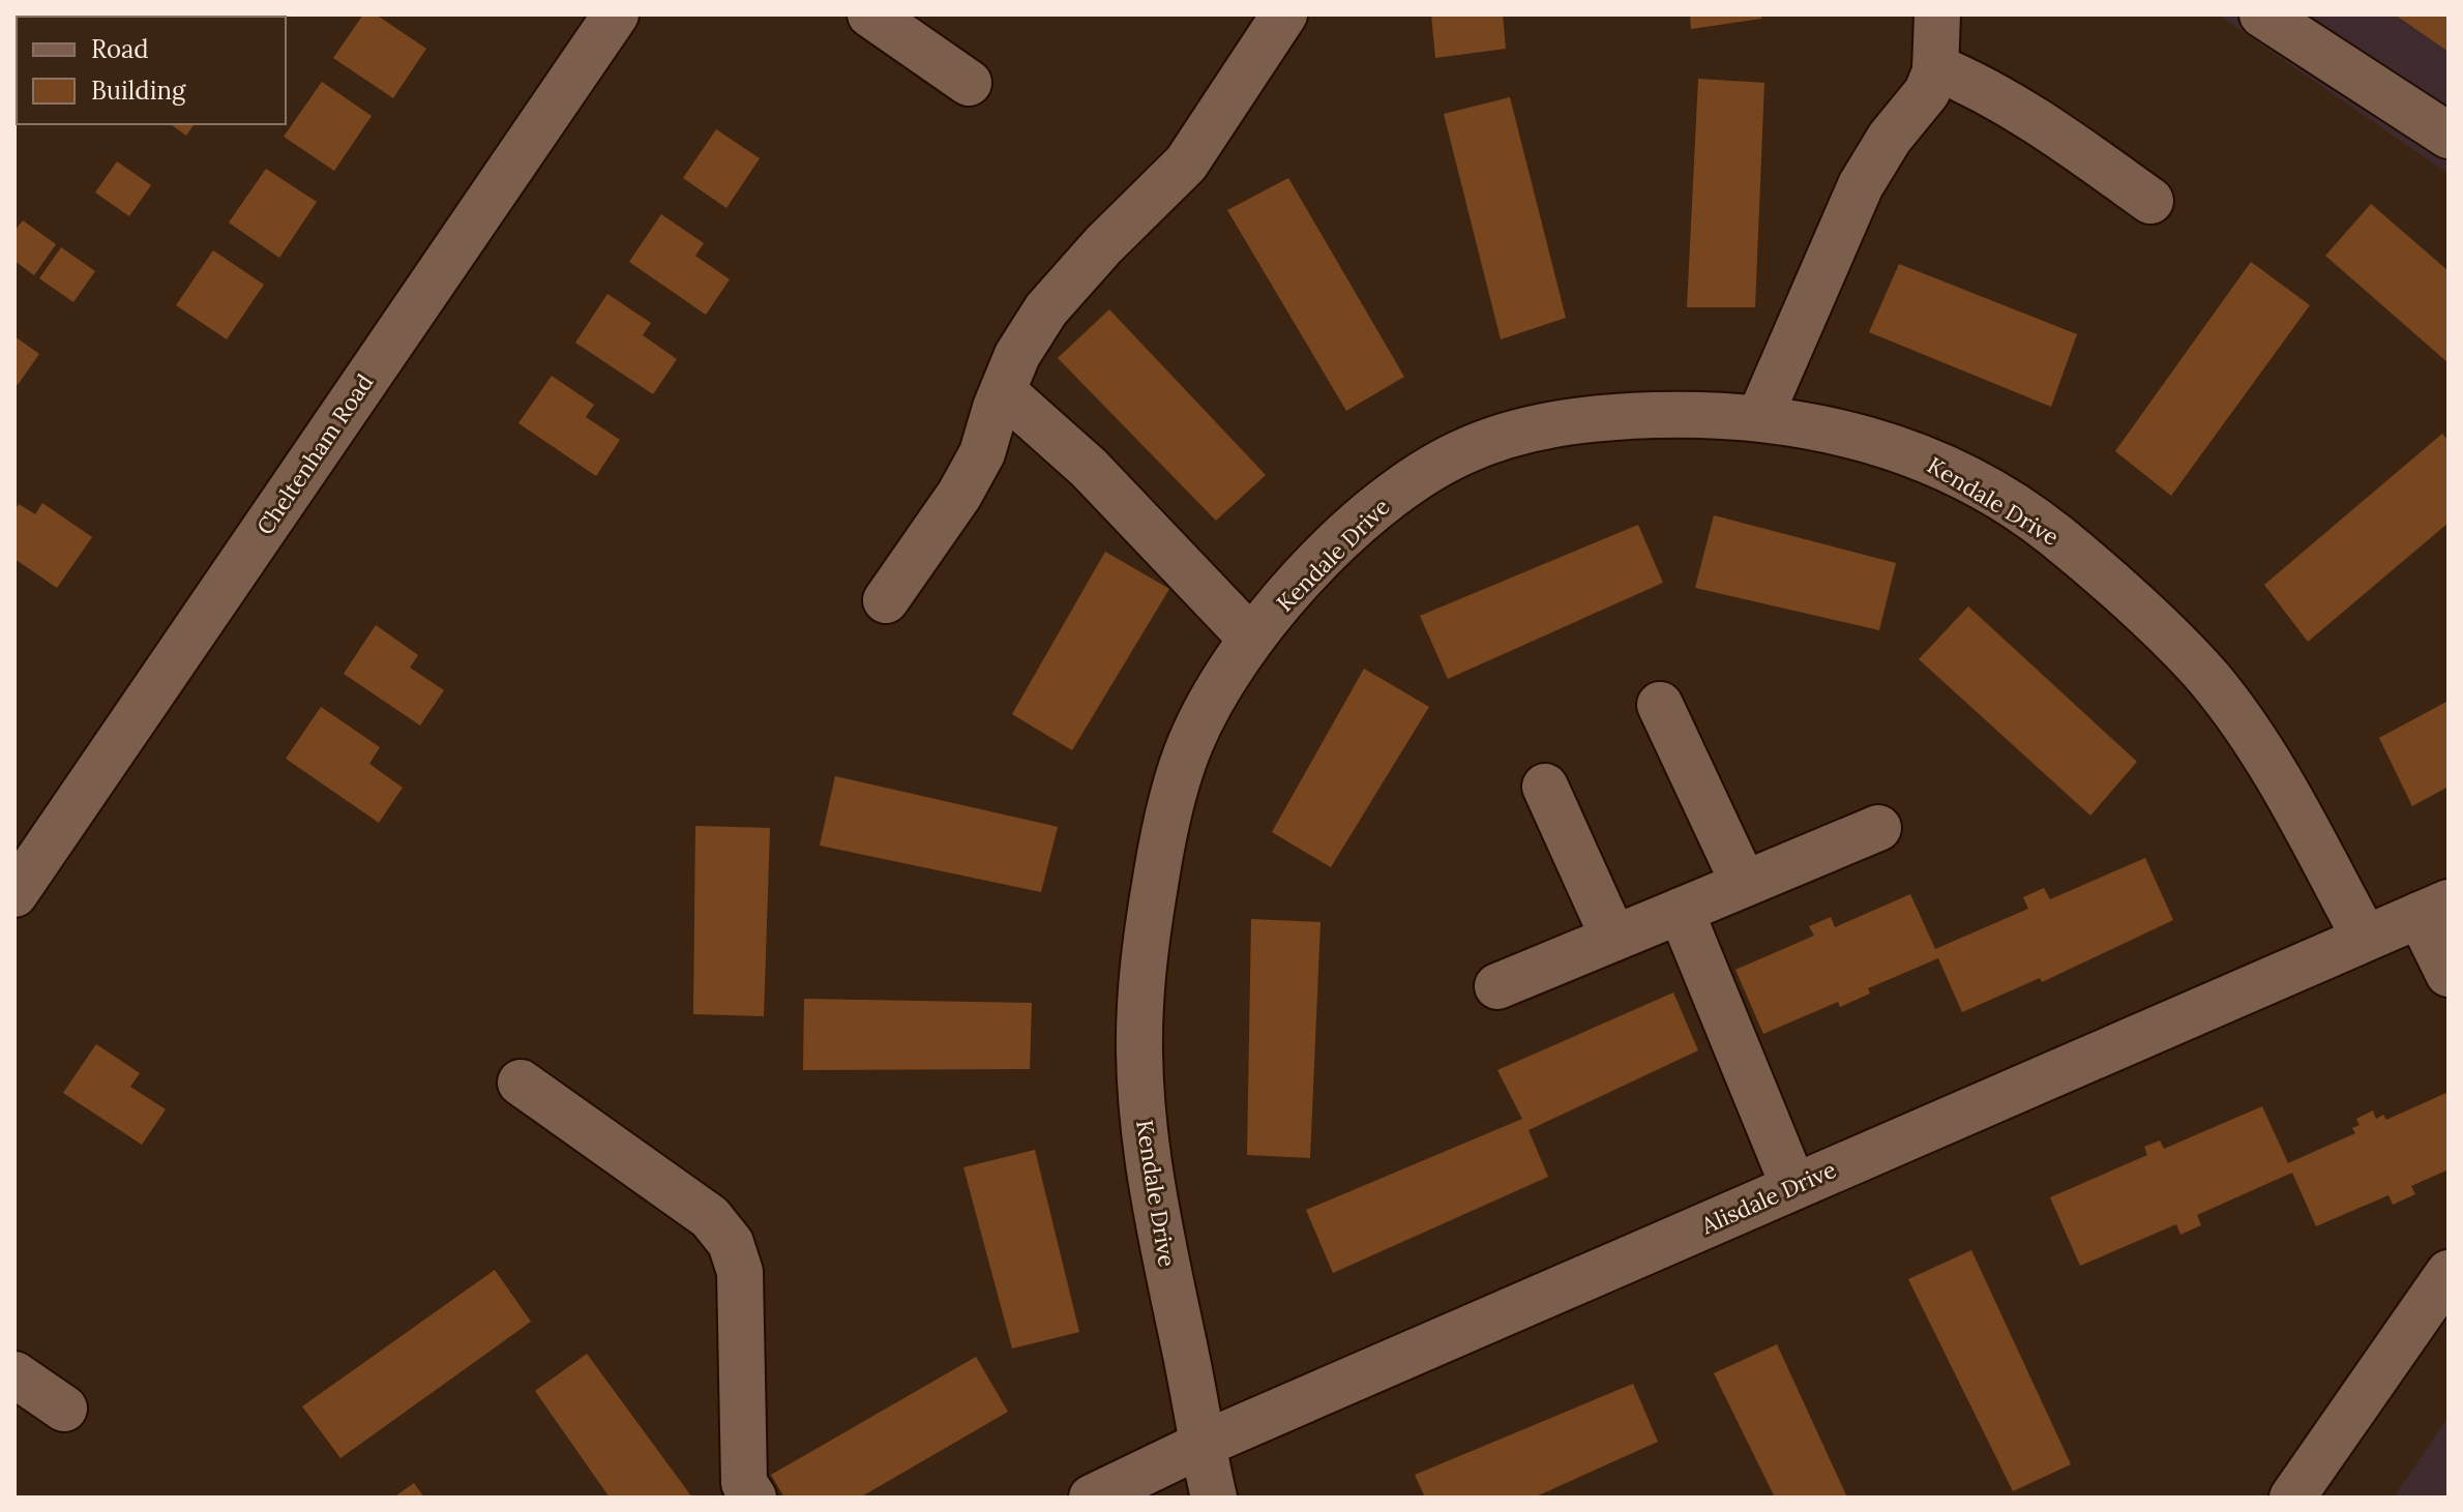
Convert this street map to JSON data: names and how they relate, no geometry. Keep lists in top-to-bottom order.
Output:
{
  "streets": {
    "street": ["Cheltenham Road", "Kendale Drive", "Alisdale Drive"]
  },
  "crossings": [
    ["Kendale Drive", "Alisdale Drive"]
  ],
  "legend": ["Road", "Building"]
}
